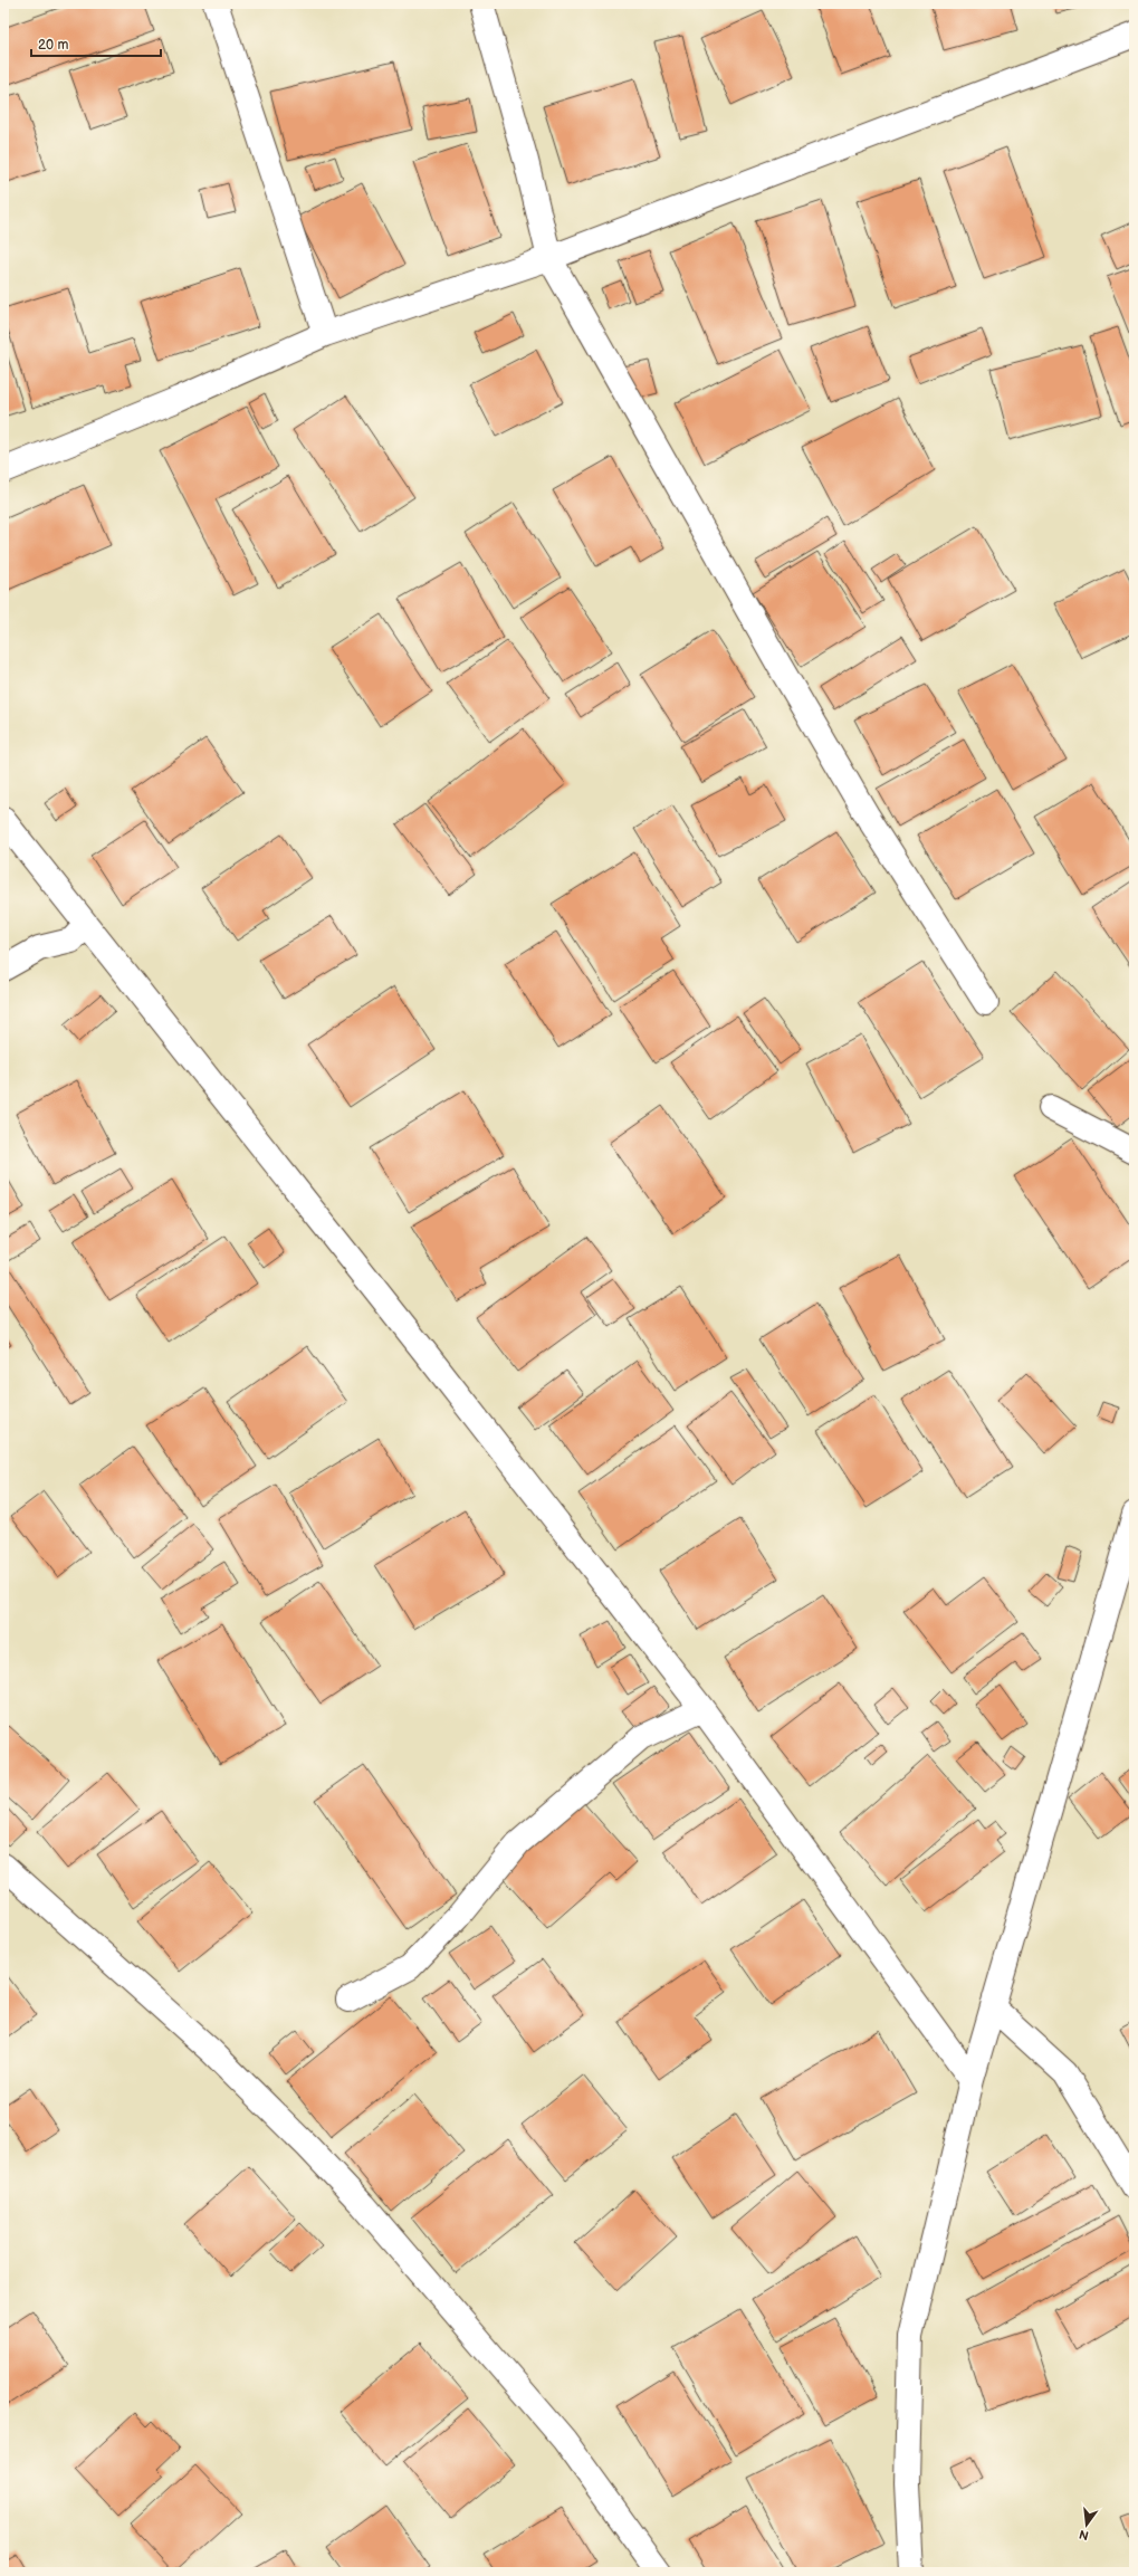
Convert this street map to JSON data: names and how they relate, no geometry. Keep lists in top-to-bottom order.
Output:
{
  "scale_bar": "20 m",
  "north": "bottom"
}
